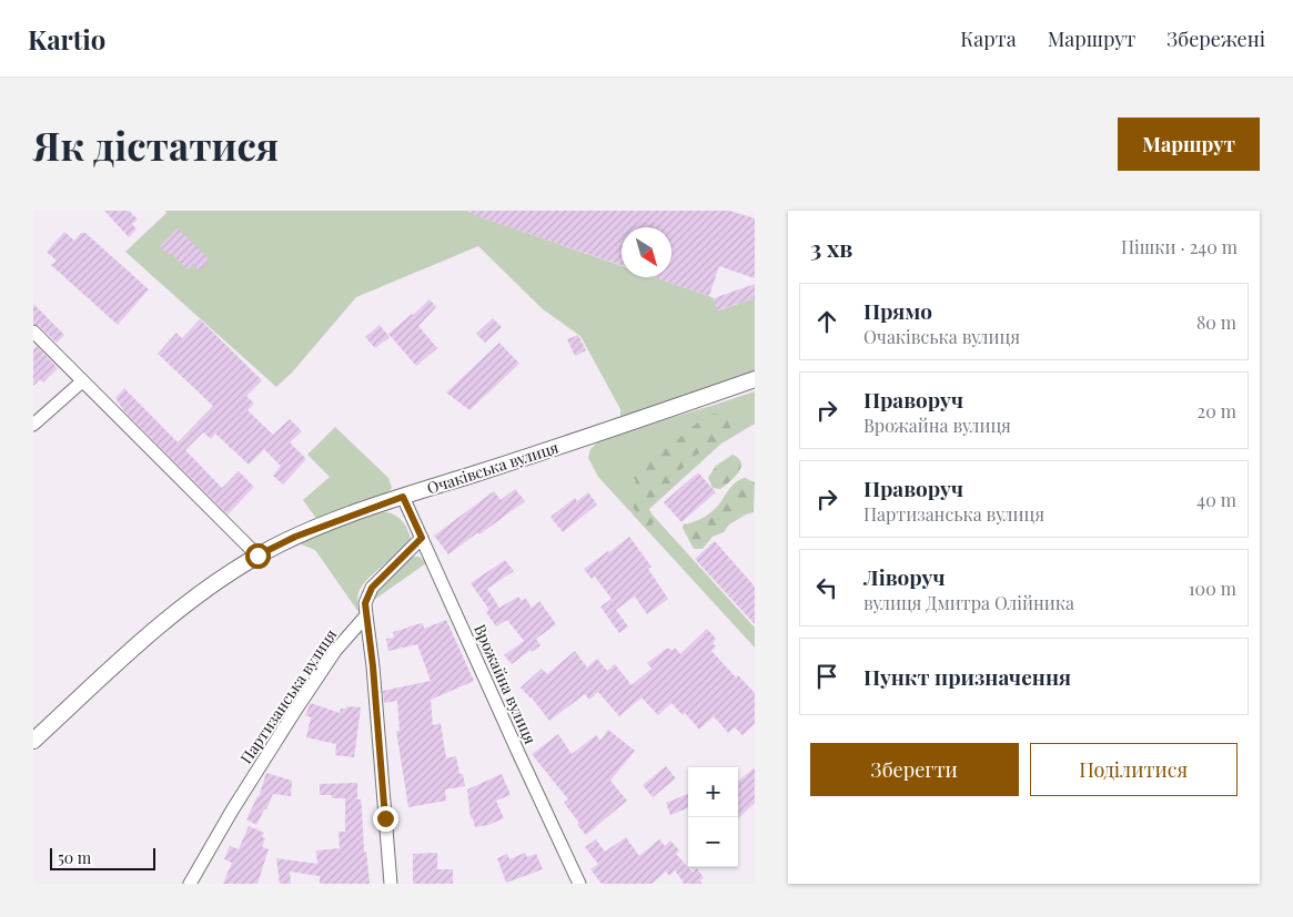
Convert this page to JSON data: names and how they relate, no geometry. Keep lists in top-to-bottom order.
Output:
{
  "streets": {
    "street": ["Очаківська вулиця", "Врожайна вулиця", "Партизанська вулиця"]
  },
  "crossings": [
    ["Очаківська вулиця", "Врожайна вулиця"]
  ],
  "scale_bar": "50 m",
  "north": "bottom right",
  "page": {
    "header": "Kartio",
    "nav": ["Карта", "Маршрут", "Збережені"],
    "buttons": [
      "Маршрут",
      ["Зберегти", "Поділитися"]
    ],
    "title": "Як дістатися",
    "heading": ["3 хв", "Пішки · 240 m"],
    "list": [
      ["Прямо", "Очаківська вулиця", "80 m"],
      ["Праворуч", "Врожайна вулиця", "20 m"],
      ["Праворуч", "Партизанська вулиця", "40 m"],
      ["Ліворуч", "вулиця Дмитра Олійника", "100 m"],
      "Пункт призначення"
    ],
    "map_buttons": ["+", "−"],
    "scale": "50 m"
  }
}
